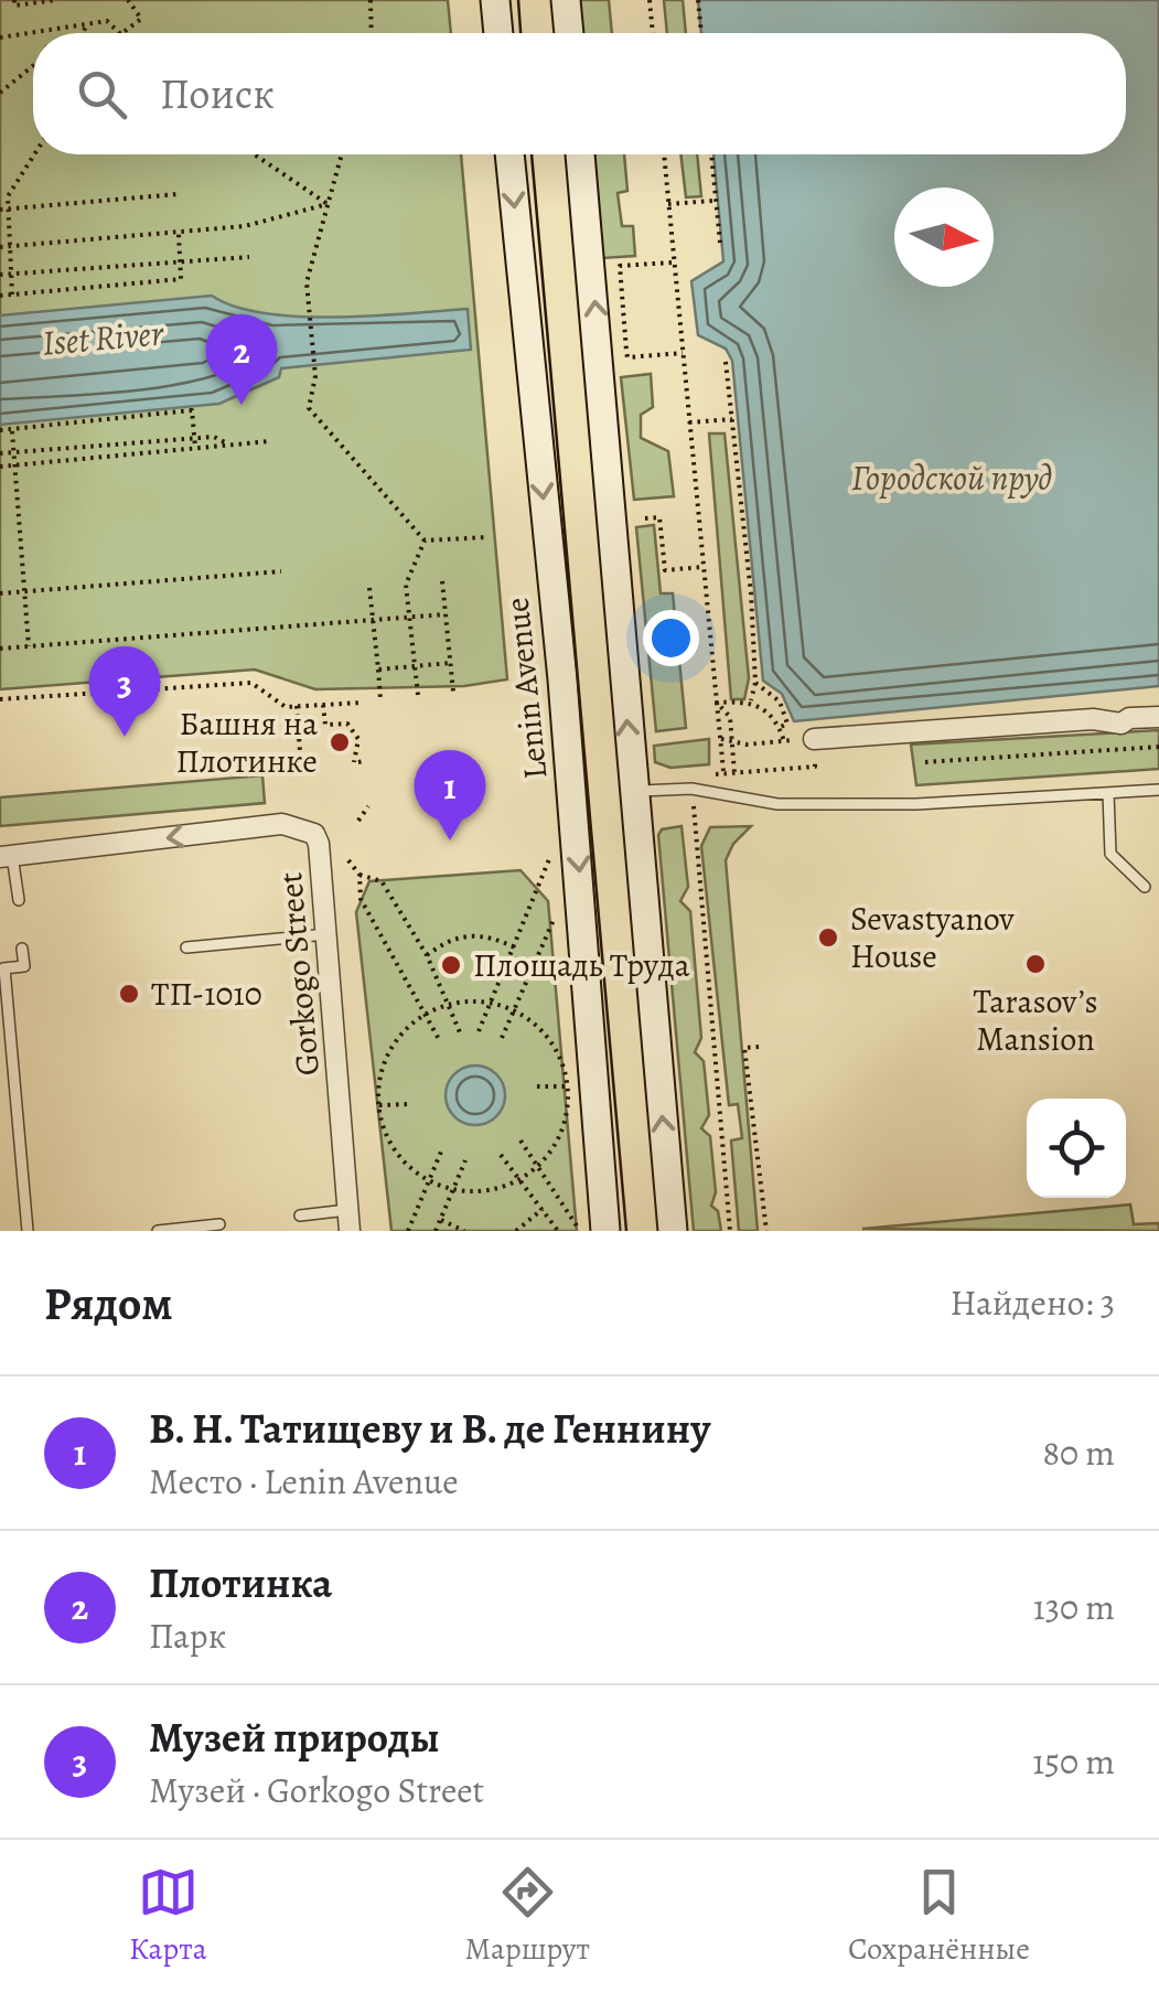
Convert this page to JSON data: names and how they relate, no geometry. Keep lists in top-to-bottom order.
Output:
{
  "streets": {
    "main road": ["Lenin Avenue"],
    "street": ["Gorkogo Street"]
  },
  "water": ["Iset River", "Городской пруд"],
  "places": [
    "Башня на Плотинке",
    "Sevastyanov House",
    "Tarasov’s Mansion",
    "Площадь Труда",
    "ТП-1010"
  ],
  "north": "right",
  "page": {
    "search": "Поиск",
    "pins": ["2", "3", "1"],
    "heading": ["Рядом", "Найдено: 3"],
    "list": [
      {
        "mark": "1",
        "name": "В. Н. Татищеву и В. де Геннину",
        "note": "Место · Lenin Avenue",
        "value": "80 m"
      },
      {
        "mark": "2",
        "name": "Плотинка",
        "note": "Парк",
        "value": "130 m"
      },
      {
        "mark": "3",
        "name": "Музей природы",
        "note": "Музей · Gorkogo Street",
        "value": "150 m"
      }
    ],
    "nav": ["Карта", "Маршрут", "Сохранённые"]
  }
}
